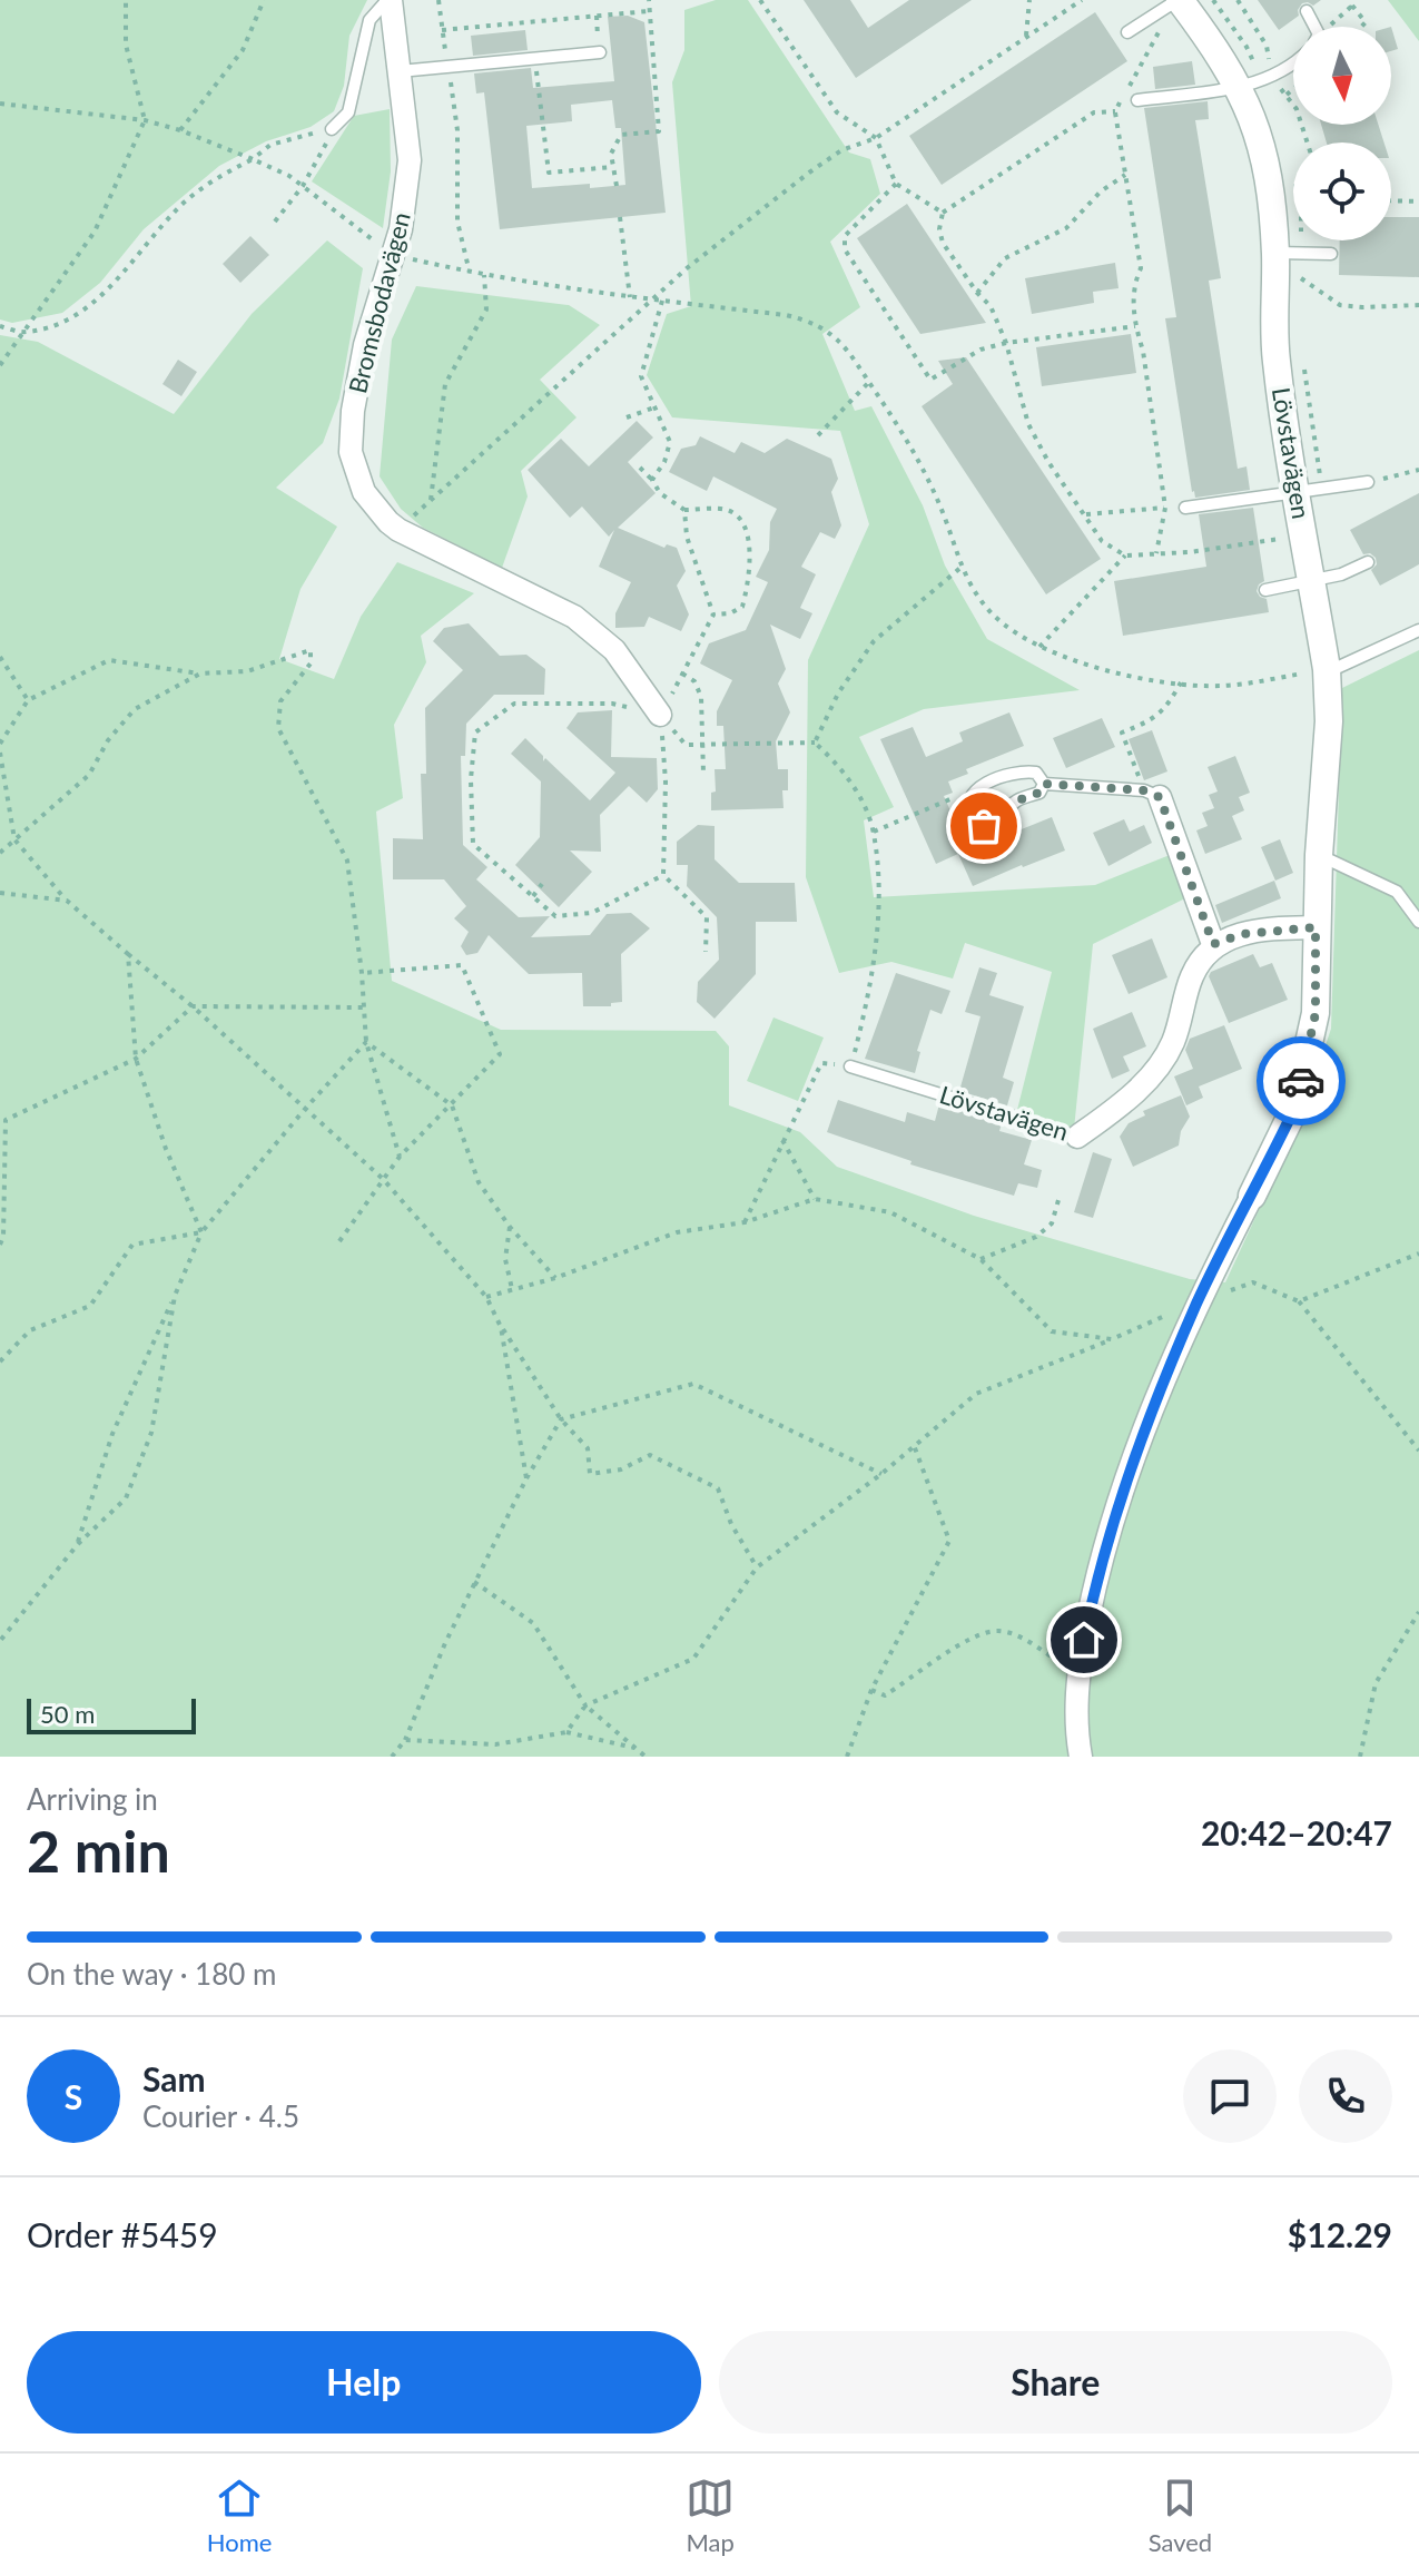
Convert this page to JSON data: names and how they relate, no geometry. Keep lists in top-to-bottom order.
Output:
{
  "streets": {
    "street": ["Bromsbodavägen", "Lövstavägen"]
  },
  "scale_bar": "50 m",
  "north": "bottom",
  "page": {
    "scale": "50 m",
    "heading": ["2 min", "Arriving in", "20:42–20:47"],
    "panel": [
      "Sam",
      "Courier · 4.5",
      "Order #5459",
      "$12.29"
    ],
    "bar": "On the way · 180 m",
    "round": "S",
    "buttons": ["Help", "Share"],
    "tabs": ["Home", "Map", "Saved"]
  }
}
